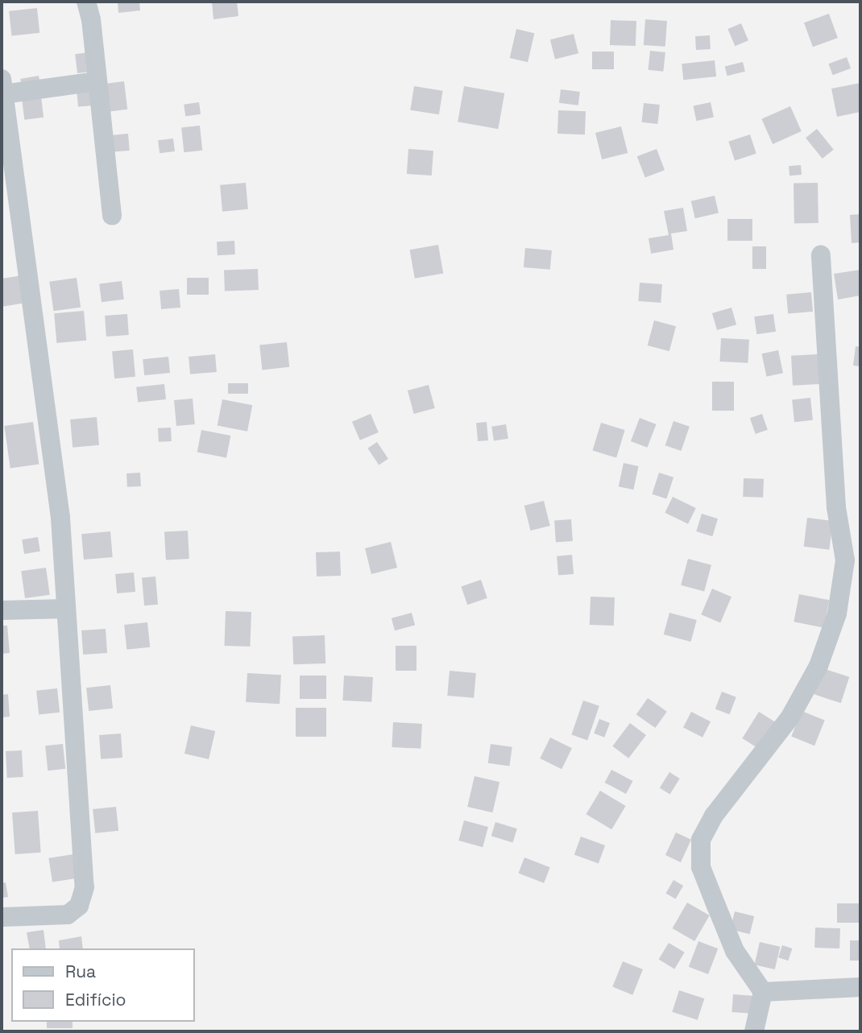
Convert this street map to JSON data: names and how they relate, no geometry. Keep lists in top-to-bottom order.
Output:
{
  "legend": ["Rua", "Edifício"]
}
